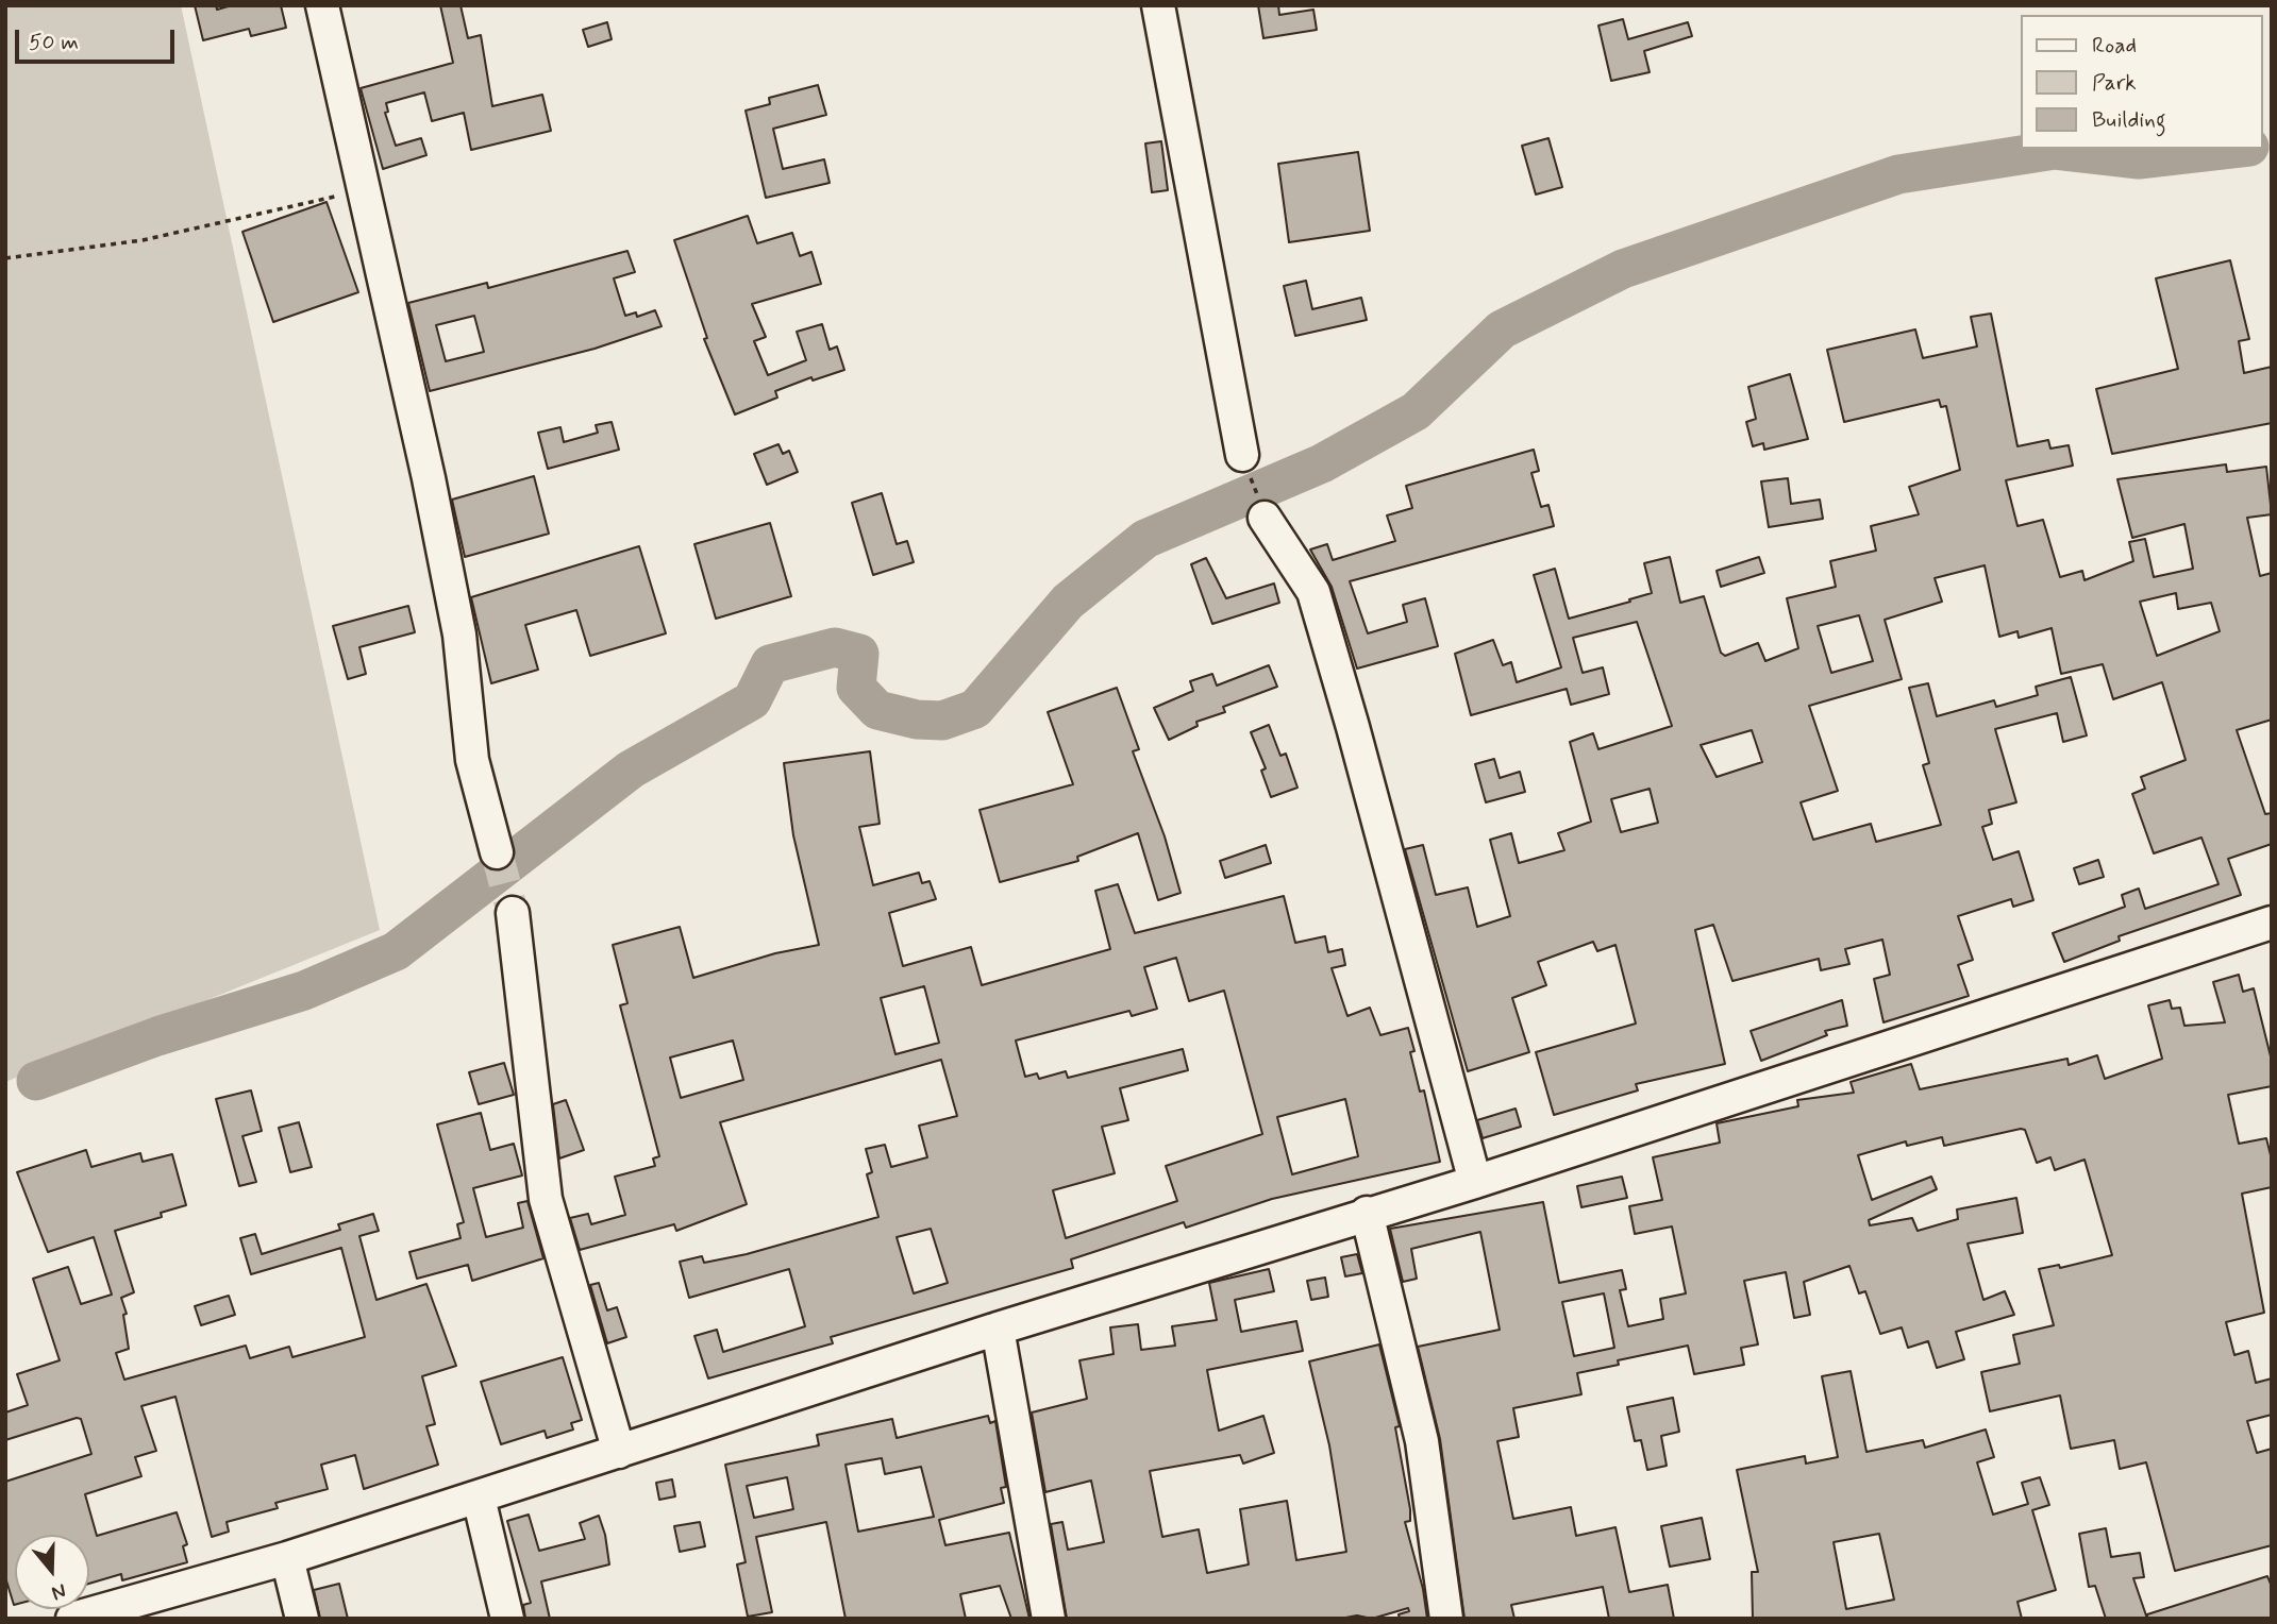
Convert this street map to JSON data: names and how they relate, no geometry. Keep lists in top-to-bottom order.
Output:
{
  "legend": ["Road", "Park", "Building"],
  "scale_bar": "50 m",
  "north": "bottom"
}
